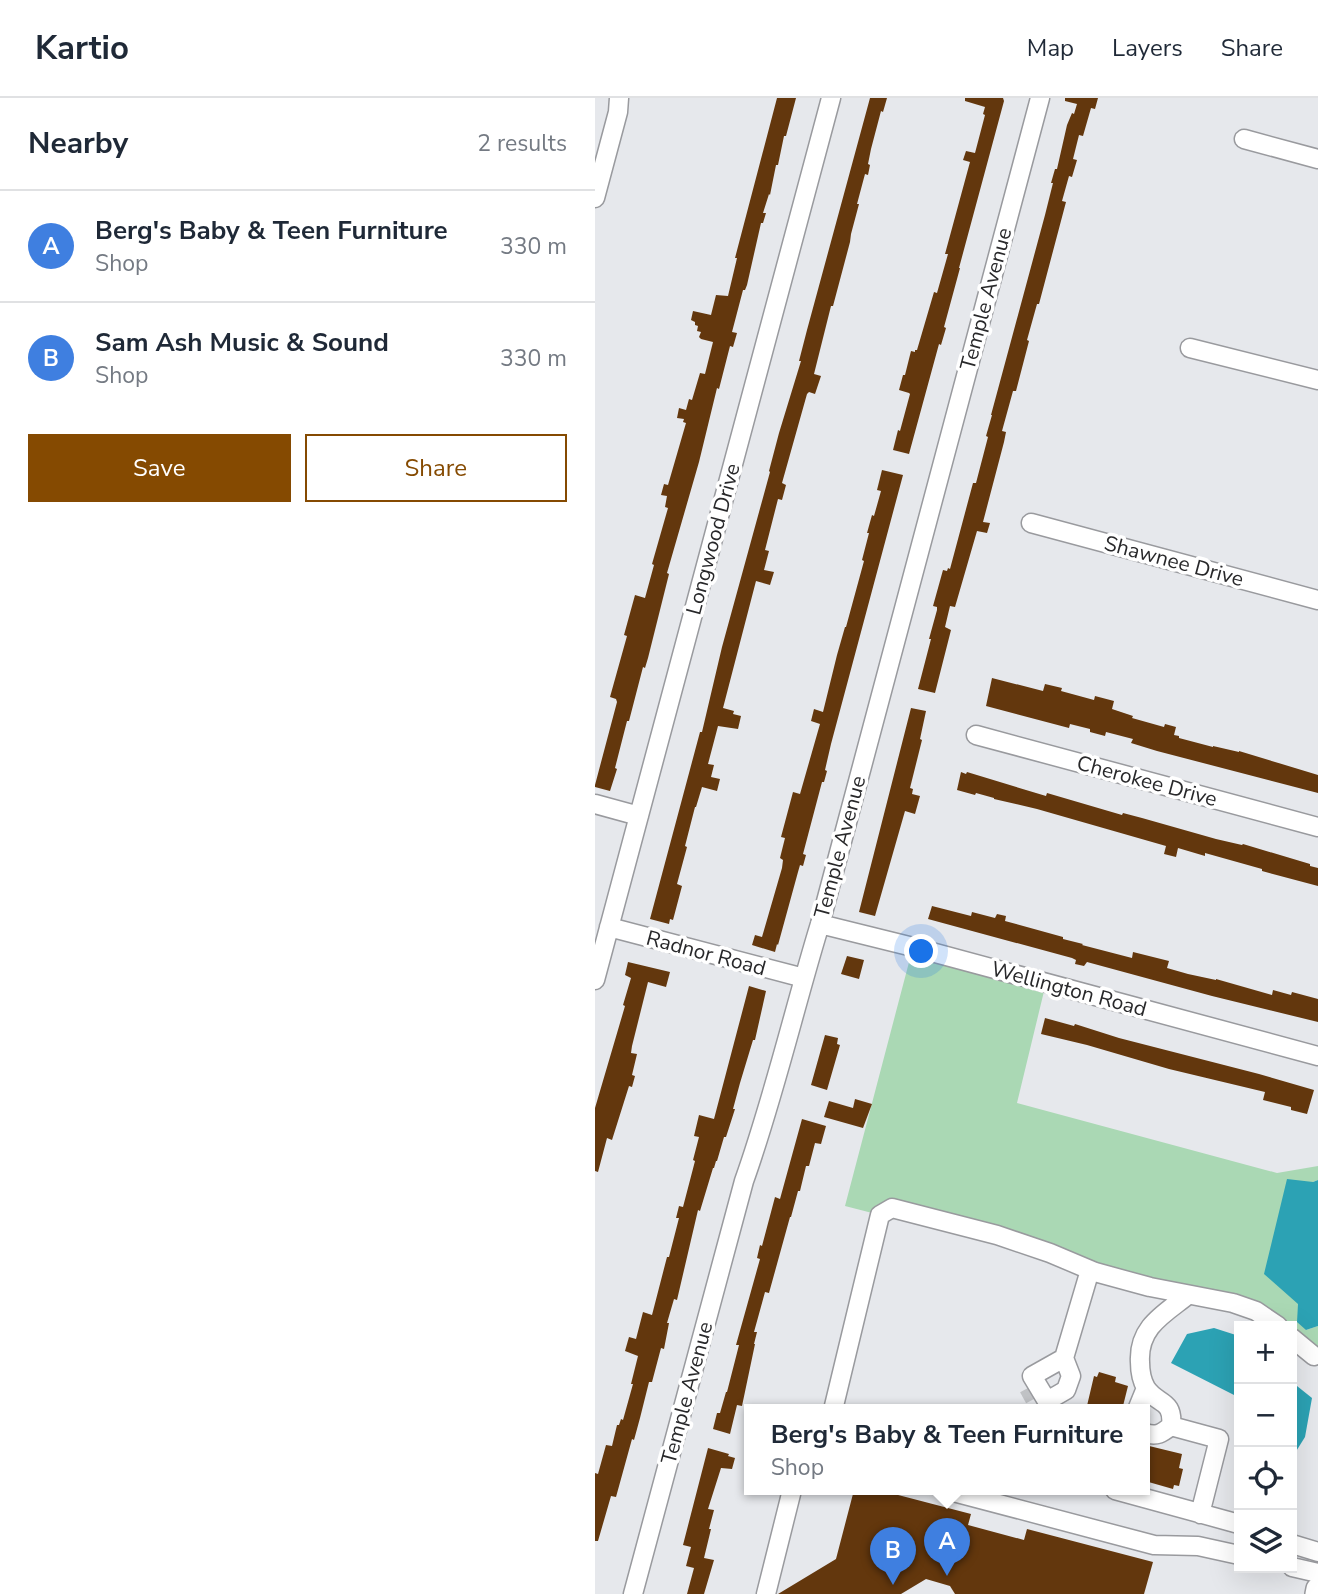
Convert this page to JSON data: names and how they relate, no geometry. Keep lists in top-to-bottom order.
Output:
{
  "streets": {
    "street": [
      "Temple Avenue",
      "Longwood Drive",
      "Shawnee Drive",
      "Cherokee Drive",
      "Radnor Road",
      "Wellington Road"
    ]
  },
  "crossings": [
    ["Temple Avenue", "Radnor Road"],
    ["Temple Avenue", "Wellington Road"],
    ["Longwood Drive", "Radnor Road"]
  ],
  "page": {
    "header": "Kartio",
    "nav": ["Map", "Layers", "Share"],
    "heading": ["Nearby", "2 results"],
    "list": [
      {
        "mark": "A",
        "name": "Berg's Baby & Teen Furniture",
        "note": "Shop",
        "value": "330 m"
      },
      {
        "mark": "B",
        "name": "Sam Ash Music & Sound",
        "note": "Shop",
        "value": "330 m"
      }
    ],
    "buttons": ["Save", "Share"],
    "map_buttons": ["+", "−"],
    "popup": ["Berg's Baby & Teen Furniture", "Shop"],
    "pins": ["A", "B"]
  }
}
